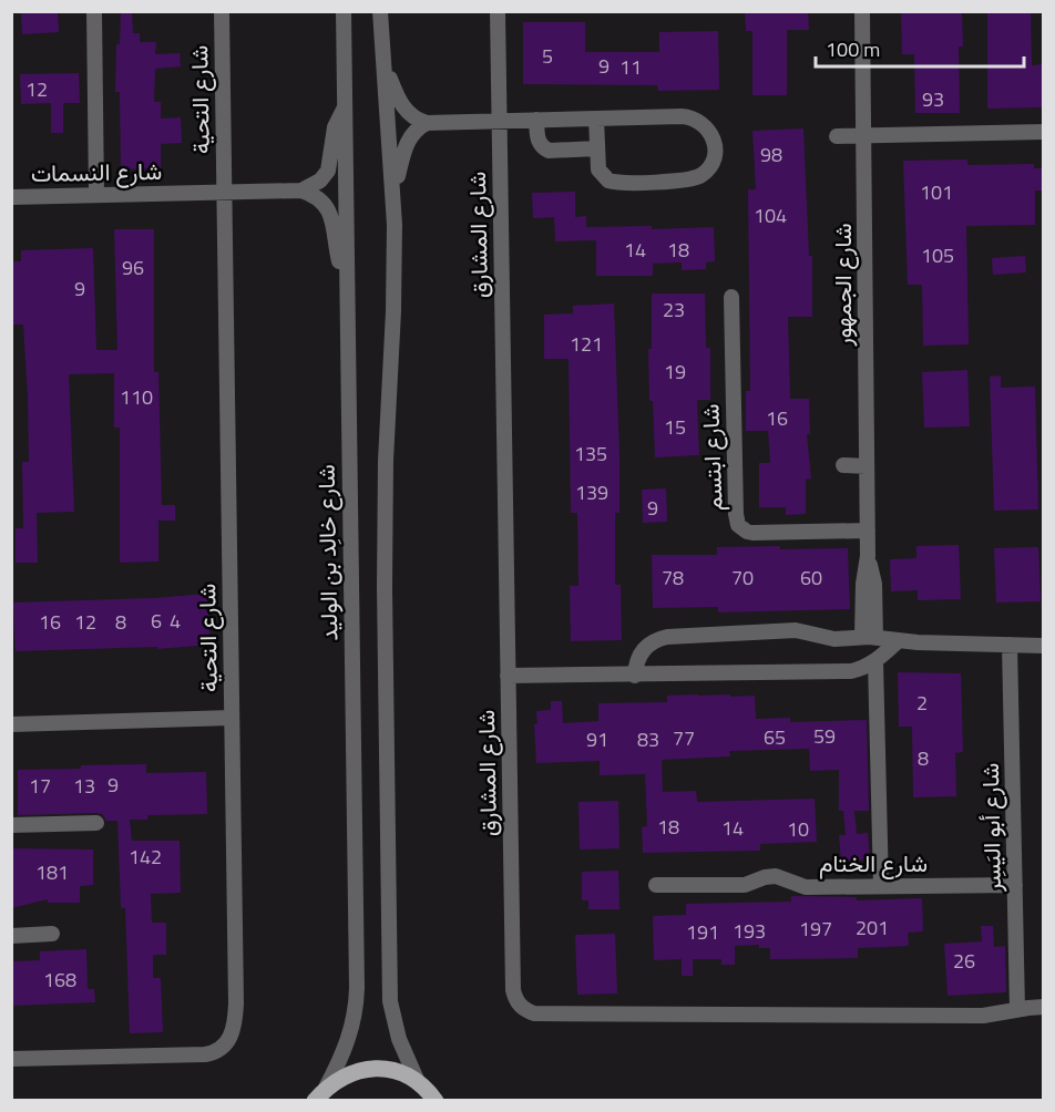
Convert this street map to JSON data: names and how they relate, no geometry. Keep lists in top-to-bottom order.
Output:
{
  "streets": {
    "street": [
      "شارع التحية",
      "شارع النسمات",
      "شارع المشارق",
      "شارع الجمهور",
      "شارع ابتسم",
      "شارع خالِد بن الوليد",
      "شارع أبو اليَسِر",
      "شارع الختام"
    ]
  },
  "crossings": [
    ["شارع التحية", "شارع النسمات"],
    ["شارع المشارق", "شارع أبو اليَسِر"],
    ["شارع الجمهور", "شارع ابتسم"],
    ["شارع أبو اليَسِر", "شارع الختام"]
  ],
  "house_numbers": [
    "5",
    "9",
    "11",
    "12",
    "93",
    "98",
    "101",
    "104",
    "14",
    "18",
    "105",
    "96",
    "9",
    "23",
    "121",
    "19",
    "110",
    "16",
    "15",
    "135",
    "139",
    "9",
    "78",
    "70",
    "60",
    "6",
    "4",
    "16",
    "12",
    "8",
    "2",
    "59",
    "65",
    "77",
    "91",
    "83",
    "8",
    "9",
    "17",
    "13",
    "18",
    "14",
    "10",
    "142",
    "181",
    "201",
    "197",
    "193",
    "191",
    "26",
    "168"
  ],
  "scale_bar": "100 m"
}
